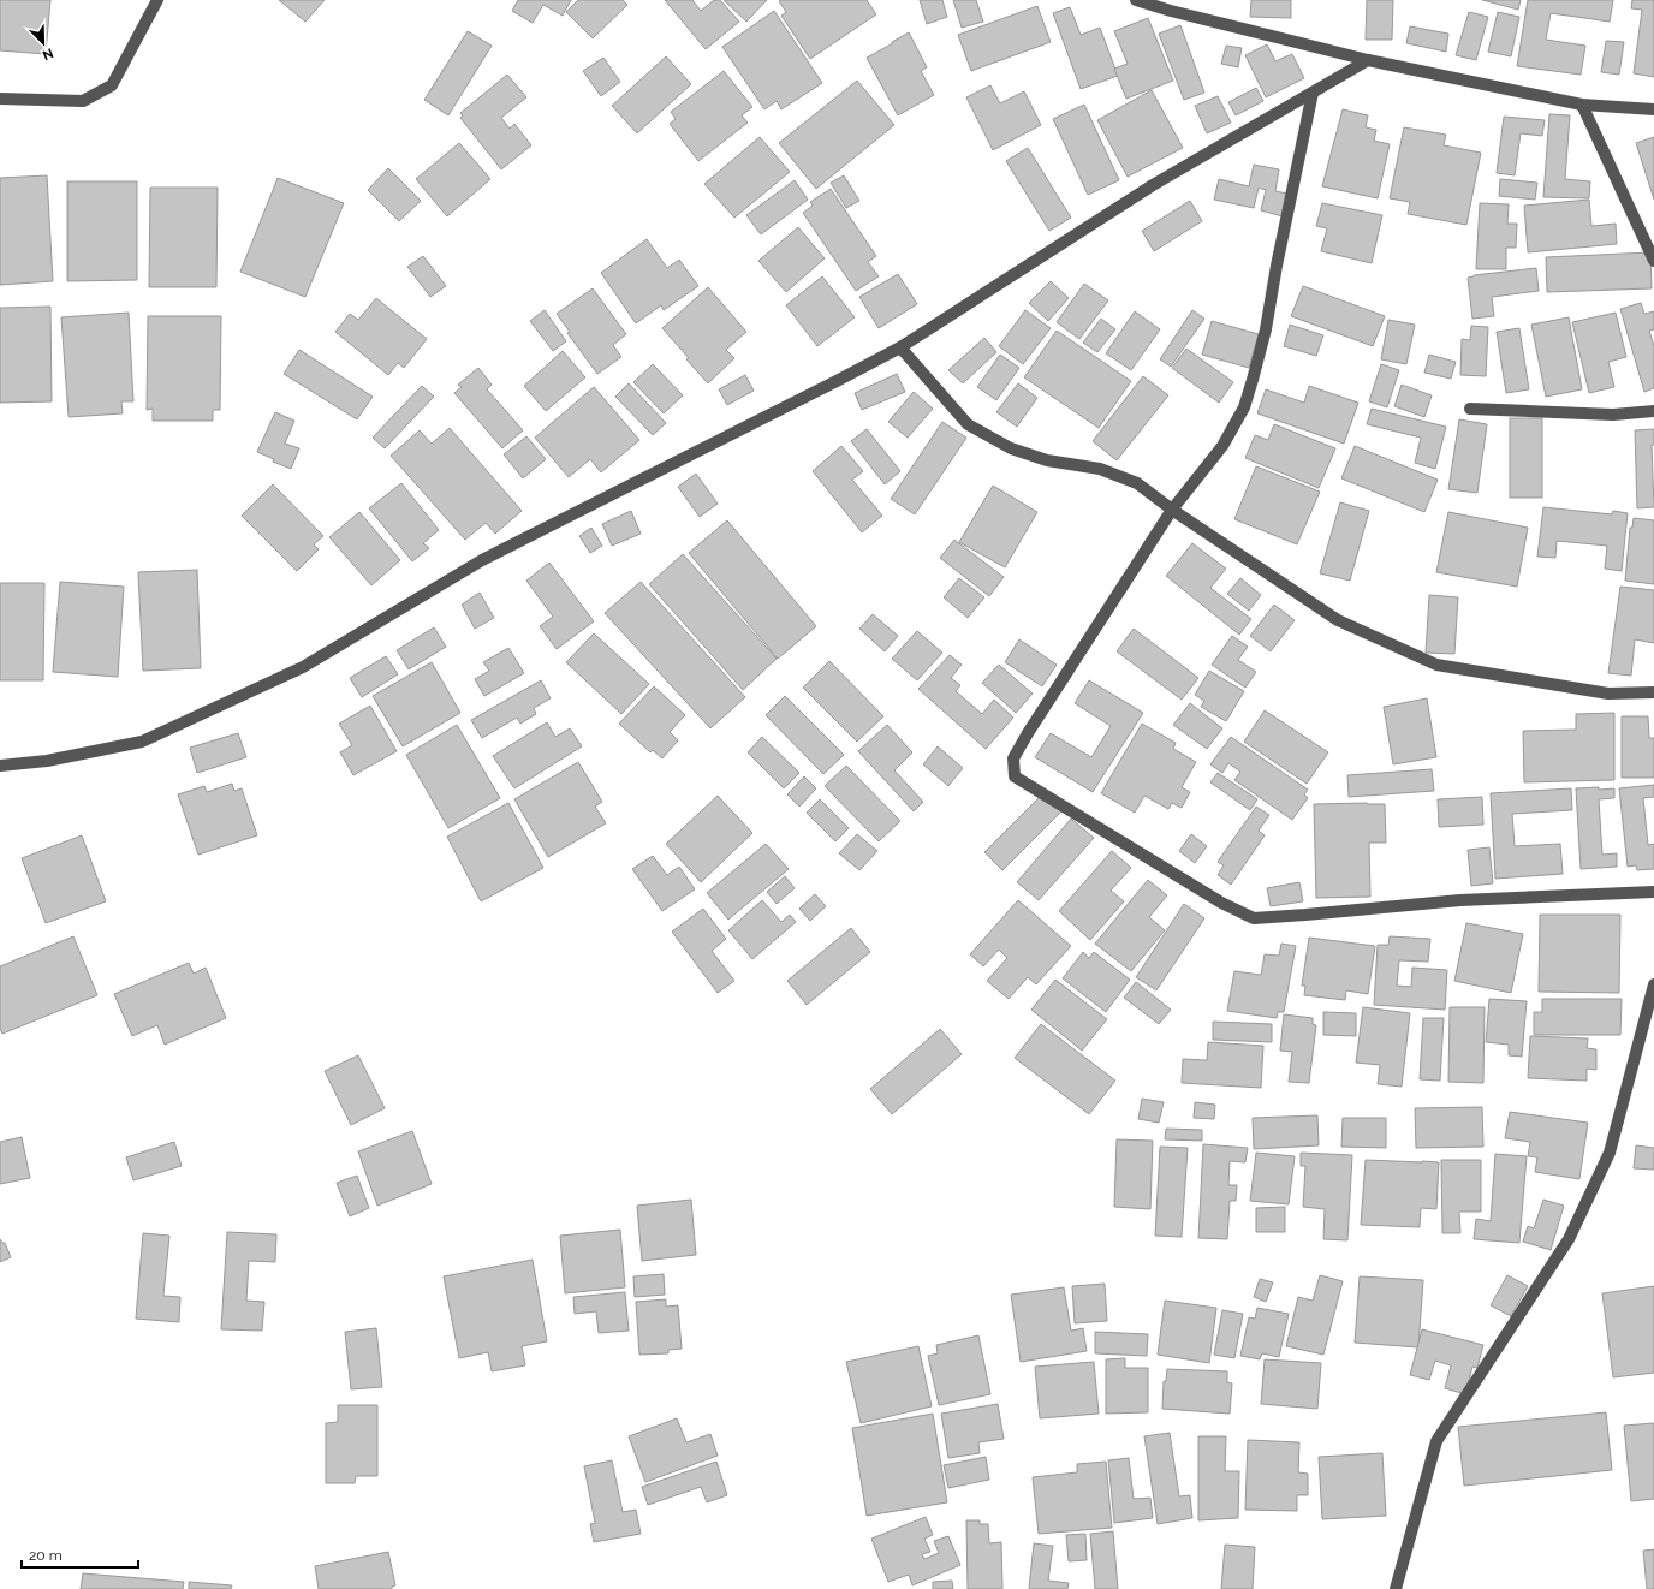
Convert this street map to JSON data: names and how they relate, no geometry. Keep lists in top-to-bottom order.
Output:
{
  "scale_bar": "20 m",
  "north": "bottom right"
}
